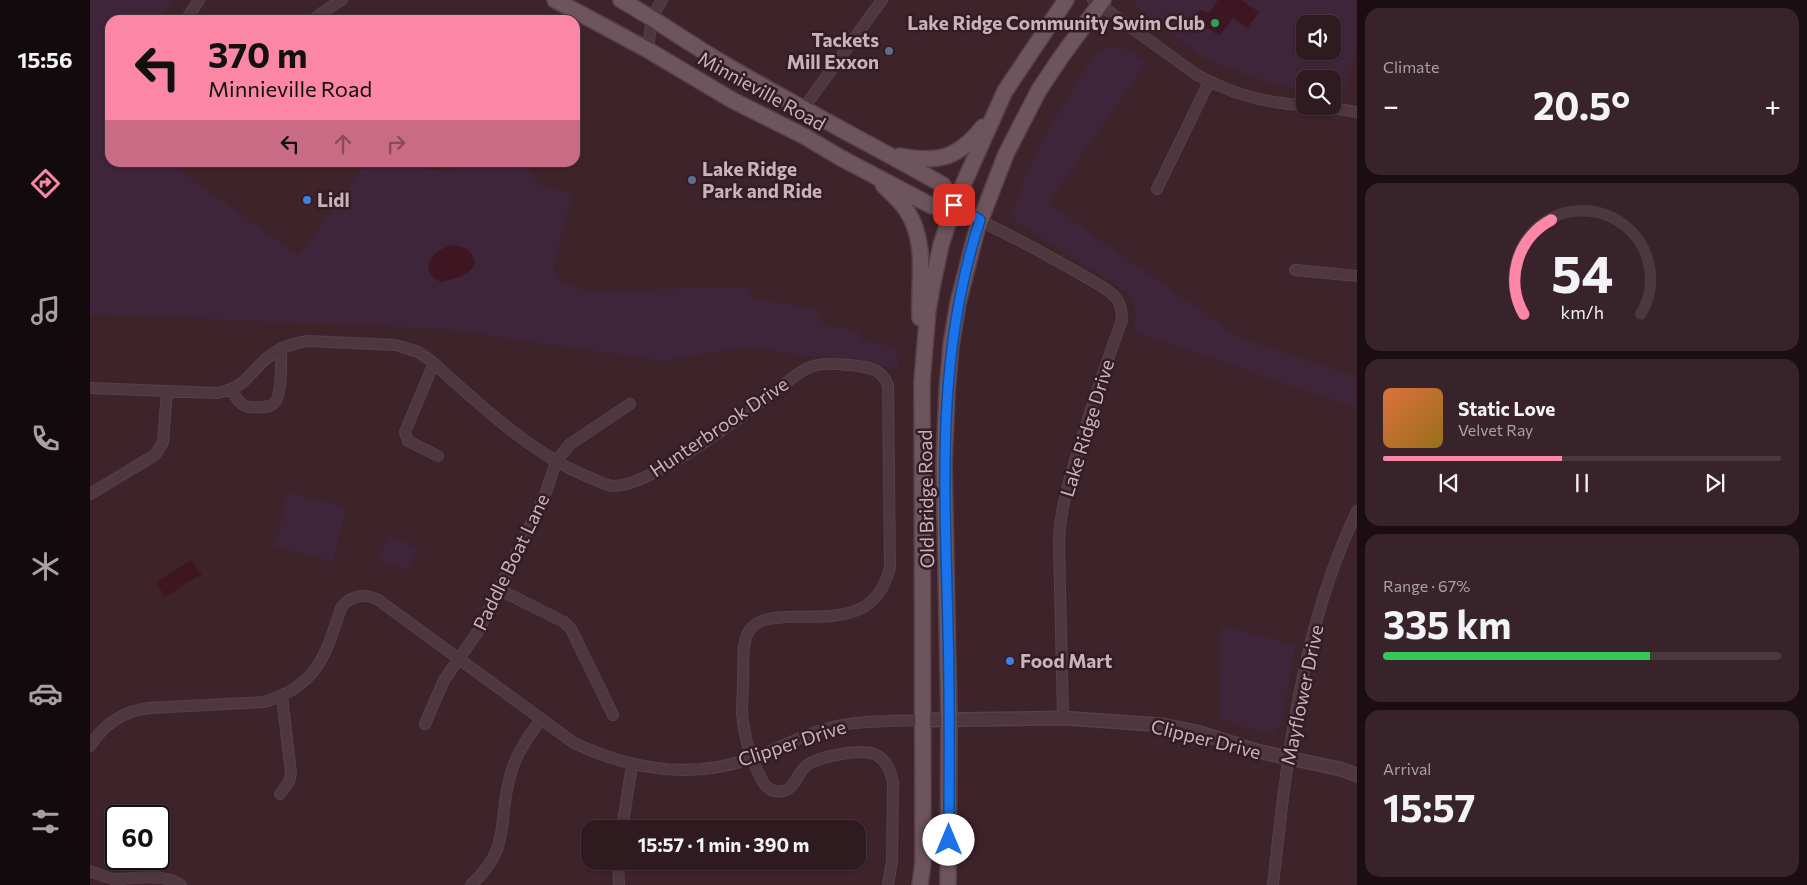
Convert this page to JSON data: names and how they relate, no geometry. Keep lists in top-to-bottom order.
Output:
{
  "streets": {
    "main road": ["Minnieville Road", "Old Bridge Road"],
    "street": [
      "Hunterbrook Drive",
      "Lake Ridge Drive",
      "Paddle Boat Lane",
      "Mayflower Drive",
      "Clipper Drive"
    ]
  },
  "crossings": [
    ["Minnieville Road", "Lake Ridge Drive"],
    ["Minnieville Road", "Old Bridge Road"],
    ["Hunterbrook Drive", "Paddle Boat Lane"],
    ["Hunterbrook Drive", "Clipper Drive"],
    ["Lake Ridge Drive", "Old Bridge Road"],
    ["Lake Ridge Drive", "Clipper Drive"],
    ["Old Bridge Road", "Clipper Drive"],
    ["Paddle Boat Lane", "Clipper Drive"],
    ["Mayflower Drive", "Clipper Drive"]
  ],
  "places": [
    "Lake Ridge Community Swim Club",
    "Tackets Mill Exxon",
    "Lake Ridge Park and Ride",
    "Lidl",
    "Food Mart"
  ],
  "page": {
    "tabs": "15:56",
    "tile": [
      "Climate",
      ["Range · 67%", "335 km"],
      ["Arrival", "15:57"]
    ],
    "turn": ["370 m", "Minnieville Road"],
    "heat": ["−", "20.5°", "+"],
    "song": ["Static Love", "Velvet Ray"],
    "limit": "60",
    "trip": "15:57 · 1 min · 390 m",
    "gauge": ["54", "km/h"]
  }
}
